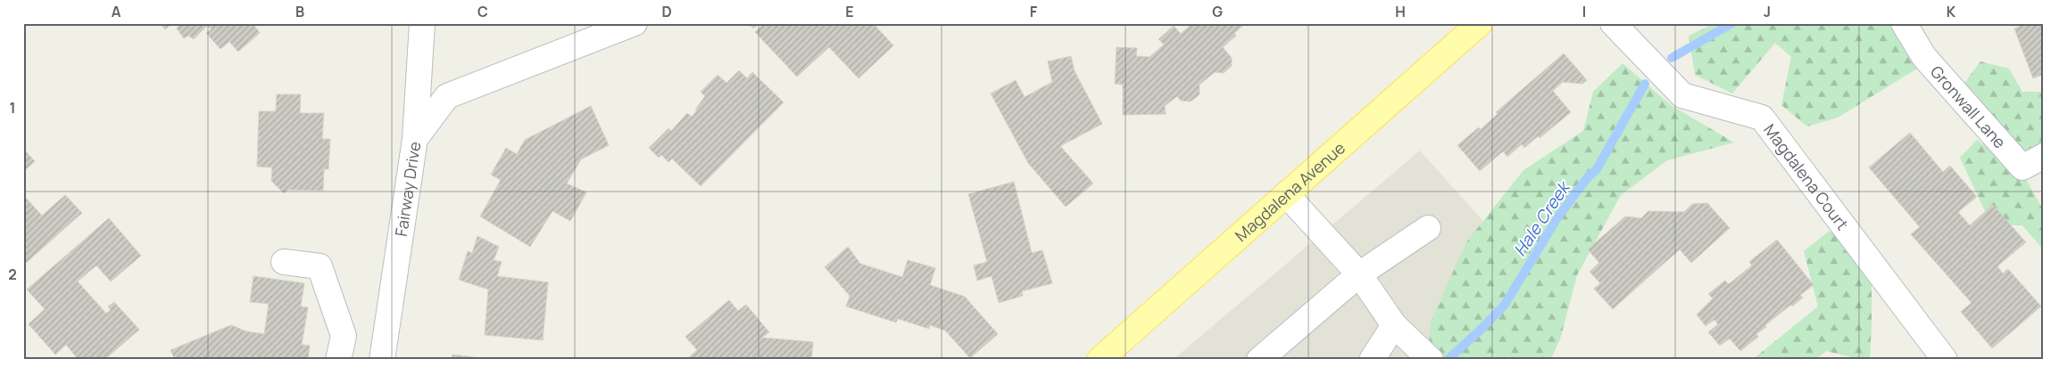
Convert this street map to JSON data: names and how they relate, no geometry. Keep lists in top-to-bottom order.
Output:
{
  "streets": {
    "main road": ["Magdalena Avenue"],
    "street": ["Gronwall Lane", "Magdalena Court", "Fairway Drive"]
  },
  "water": ["Hale Creek"],
  "grid": {
    "columns": [
      "A",
      "B",
      "C",
      "D",
      "E",
      "F",
      "G",
      "H",
      "I",
      "J",
      "K"
    ],
    "rows": ["1", "2"]
  }
}
